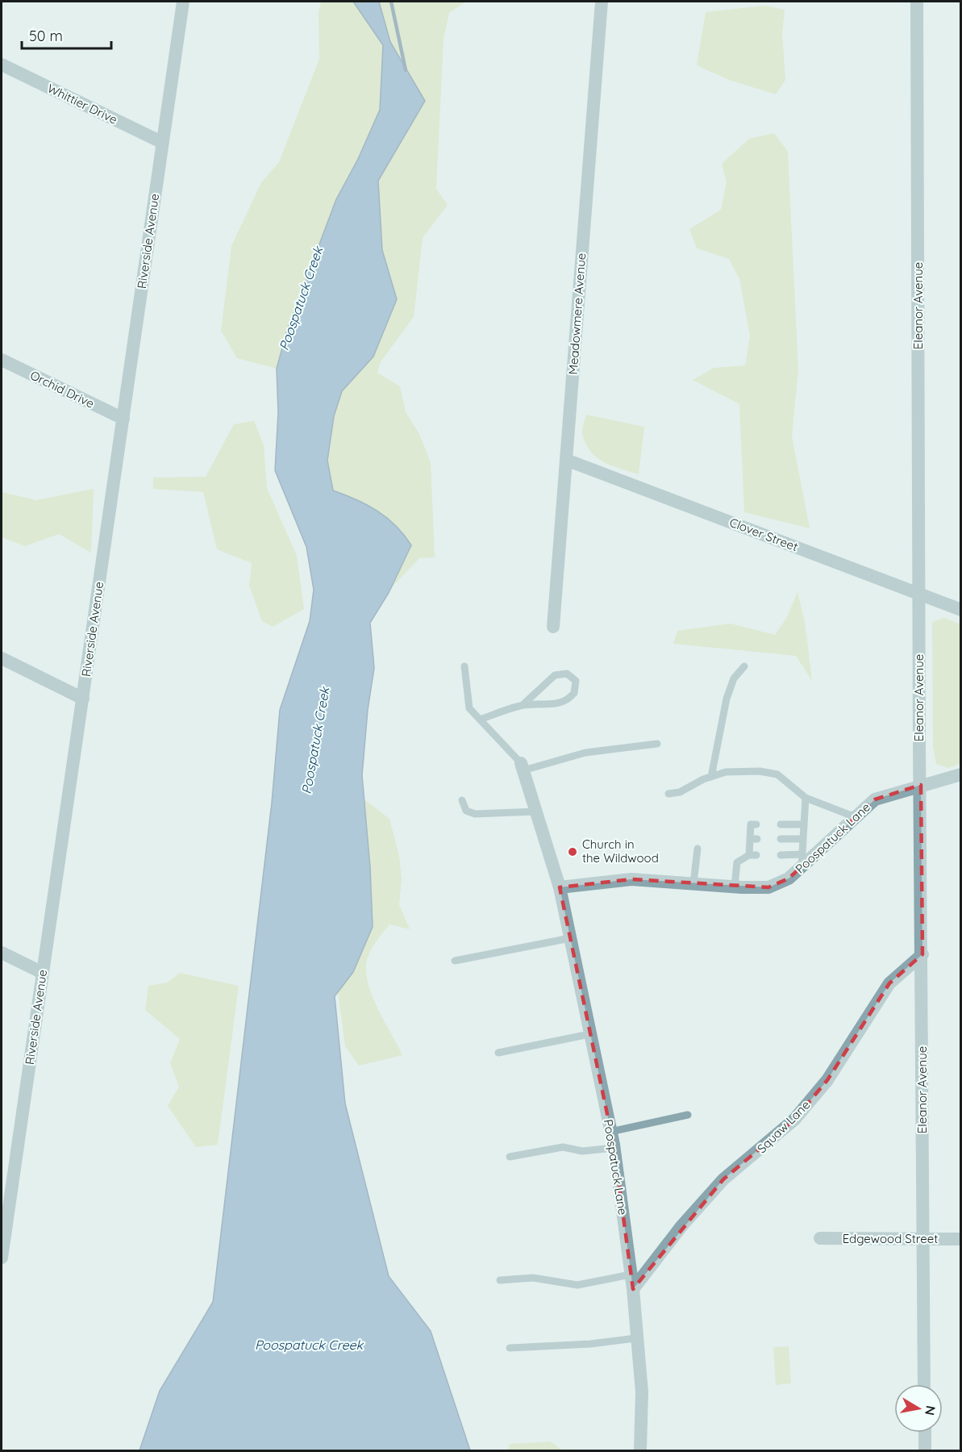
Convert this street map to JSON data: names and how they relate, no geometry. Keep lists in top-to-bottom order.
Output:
{
  "streets": {
    "street": [
      "Whittier Drive",
      "Riverside Avenue",
      "Eleanor Avenue",
      "Meadowmere Avenue",
      "Orchid Drive",
      "Clover Street",
      "Poospatuck Lane",
      "Squaw Lane",
      "Edgewood Street"
    ]
  },
  "crossings": [
    ["Whittier Drive", "Riverside Avenue"],
    ["Riverside Avenue", "Orchid Drive"],
    ["Eleanor Avenue", "Clover Street"],
    ["Eleanor Avenue", "Poospatuck Lane"],
    ["Eleanor Avenue", "Squaw Lane"],
    ["Eleanor Avenue", "Edgewood Street"],
    ["Meadowmere Avenue", "Clover Street"],
    ["Poospatuck Lane", "Squaw Lane"]
  ],
  "water": ["Poospatuck Creek"],
  "places": ["Church in the Wildwood"],
  "scale_bar": "50 m",
  "north": "right"
}
